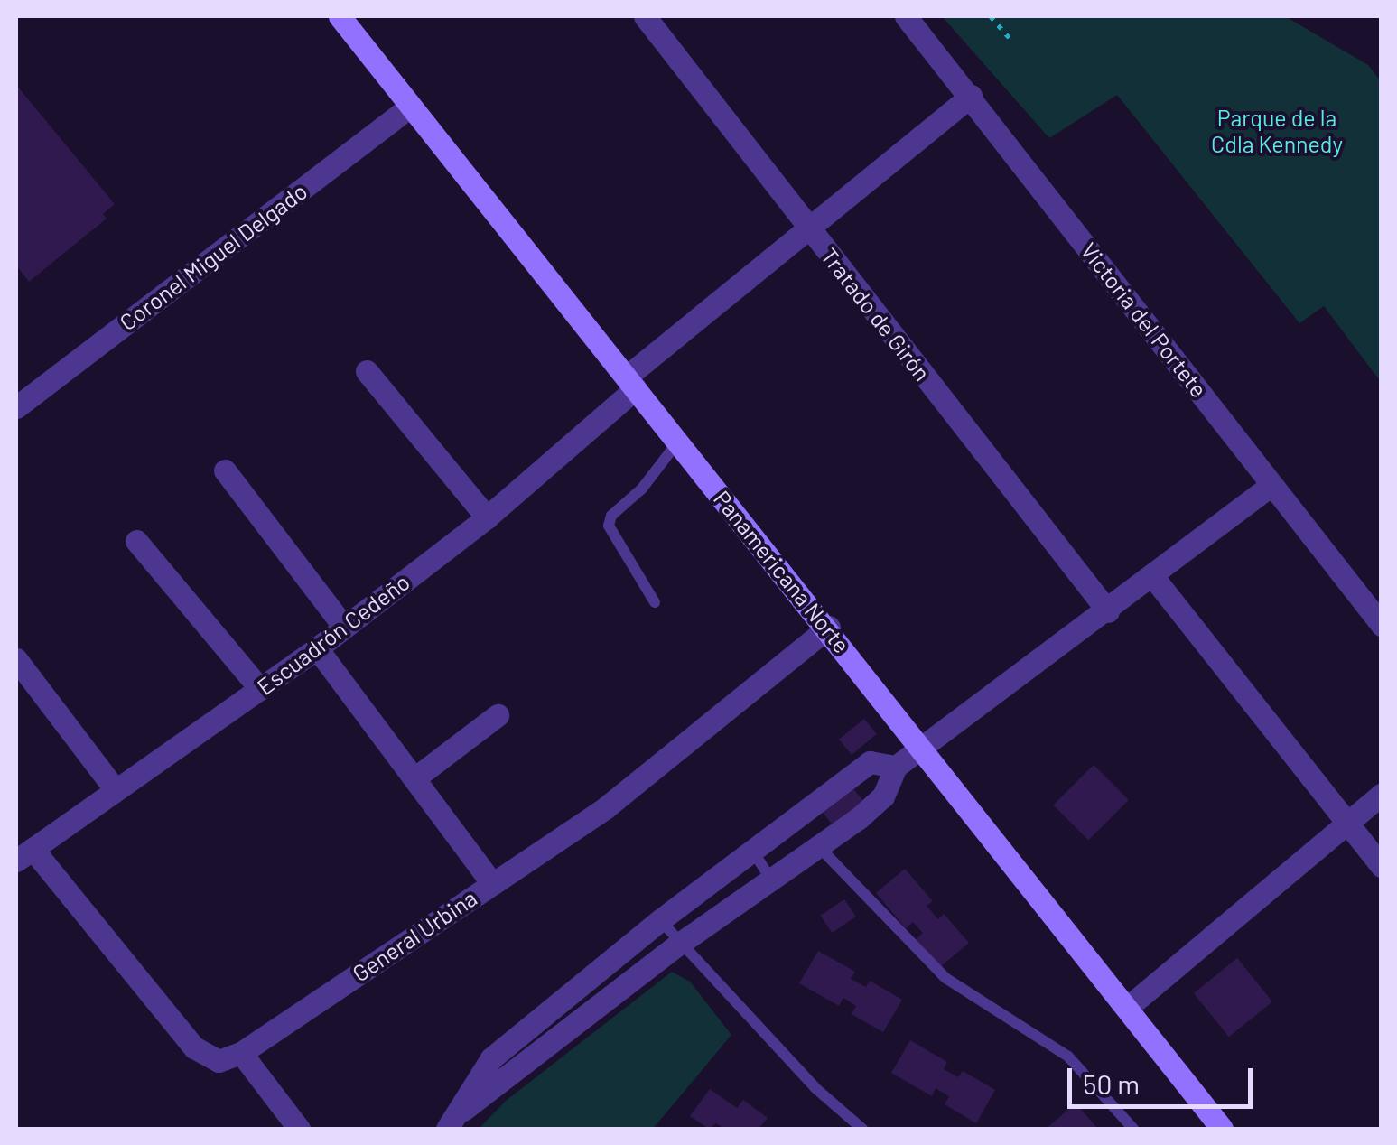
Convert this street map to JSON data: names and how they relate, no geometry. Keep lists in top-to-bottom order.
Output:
{
  "streets": {
    "main road": ["Panamericana Norte"],
    "street": [
      "Coronel Miguel Delgado",
      "Tratado de Girón",
      "Victoria del Portete",
      "Escuadrón Cedeño",
      "General Urbina"
    ]
  },
  "crossings": [
    ["Coronel Miguel Delgado", "Panamericana Norte"],
    ["Tratado de Girón", "Escuadrón Cedeño"],
    ["Victoria del Portete", "Escuadrón Cedeño"],
    ["Panamericana Norte", "Escuadrón Cedeño"],
    ["Panamericana Norte", "General Urbina"]
  ],
  "parks": ["Parque de la Cdla Kennedy"],
  "scale_bar": "50 m"
}
